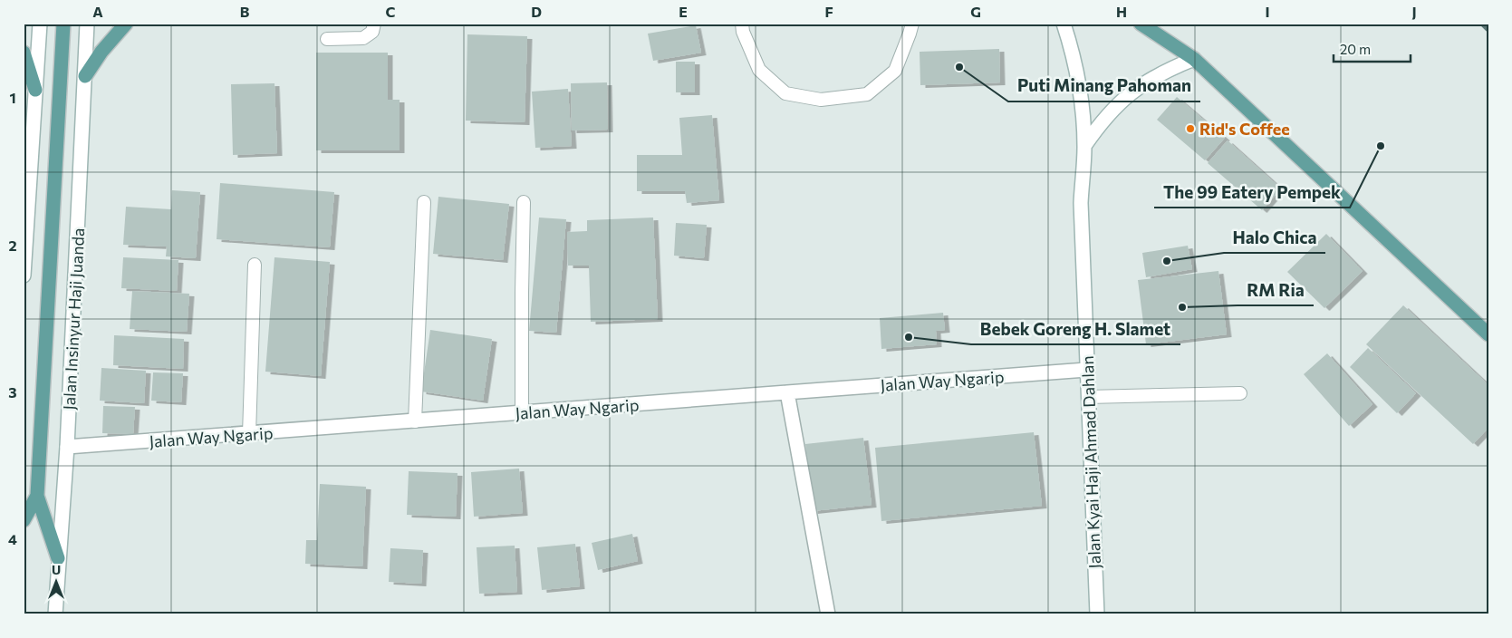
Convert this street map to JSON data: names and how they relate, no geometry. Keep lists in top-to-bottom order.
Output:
{
  "streets": {
    "main road": ["Jalan Insinyur Haji Juanda", "Jalan Way Ngarip", "Jalan Kyai Haji Ahmad Dahlan"]
  },
  "crossings": [
    ["Jalan Insinyur Haji Juanda", "Jalan Way Ngarip"],
    ["Jalan Way Ngarip", "Jalan Kyai Haji Ahmad Dahlan"]
  ],
  "places": [
    "Puti Minang Pahoman",
    "Rid's Coffee",
    "The 99 Eatery Pempek",
    "Halo Chica",
    "RM Ria",
    "Bebek Goreng H. Slamet"
  ],
  "scale_bar": "20 m",
  "north": "top",
  "grid": {
    "columns": [
      "A",
      "B",
      "C",
      "D",
      "E",
      "F",
      "G",
      "H",
      "I",
      "J"
    ],
    "rows": [
      "1",
      "2",
      "3",
      "4"
    ]
  }
}
